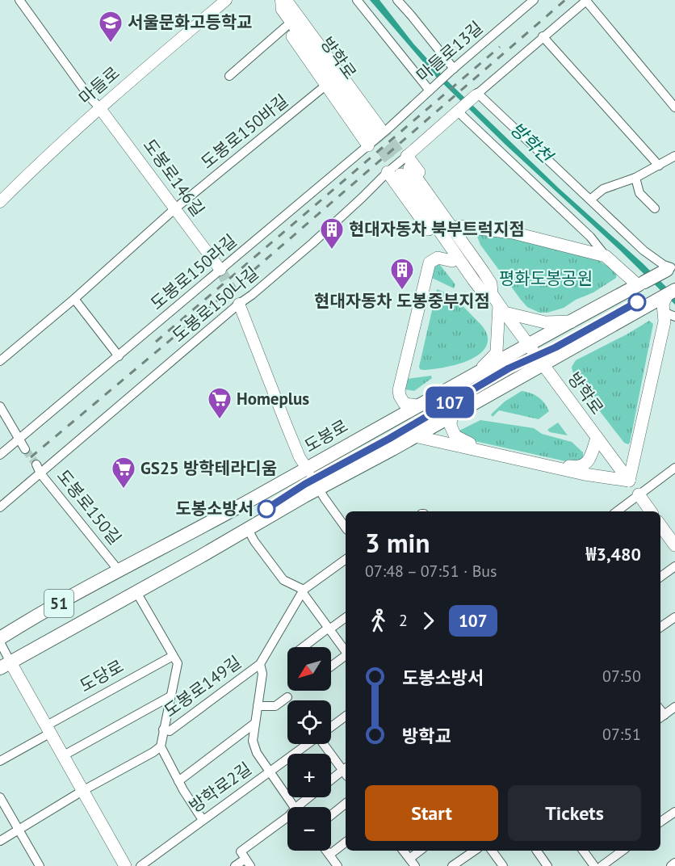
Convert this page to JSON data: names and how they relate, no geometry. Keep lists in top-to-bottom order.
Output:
{
  "streets": {
    "main road": ["방학로", "도봉로", "51"],
    "street": [
      "마들로13길",
      "마들로",
      "도봉로150바길",
      "도봉로146길",
      "도봉로150라길",
      "도봉로150나길",
      "도봉로150길",
      "도당로",
      "도봉로149길",
      "방학로2길"
    ]
  },
  "crossings": [
    ["마들로13길", "방학로"],
    ["마들로13길", "도봉로150라길"],
    ["방학로", "도봉로150라길"],
    ["방학로", "도봉로150나길"],
    ["방학로", "도봉로"],
    ["방학로", "51"],
    ["마들로", "도봉로146길"],
    ["도봉로150바길", "도봉로146길"],
    ["도봉로146길", "도봉로150라길"],
    ["도봉로150나길", "도봉로150길"],
    ["도봉로", "도봉로150길"],
    ["51", "도봉로149길"],
    ["도당로", "도봉로149길"]
  ],
  "water": ["방학천"],
  "parks": ["평화도봉공원"],
  "places": {
    "school or university": ["서울문화고등학교"],
    "building": ["현대자동차 북부트럭지점", "현대자동차 도봉중부지점"],
    "supermarket": ["Homeplus", "GS25 방학테라디움"],
    "other": ["도봉소방서"]
  },
  "lines": ["bus line 107"],
  "north": "bottom left",
  "page": {
    "on_map": "107",
    "heading": ["3 min", "07:48 – 07:51 · Bus", "₩3,480"],
    "legs": ["2", "107"],
    "map_buttons": ["+", "−"],
    "list": [
      {
        "name": "도봉소방서",
        "value": "07:50"
      },
      {
        "name": "방학교",
        "value": "07:51"
      }
    ],
    "buttons": ["Start", "Tickets"]
  }
}
